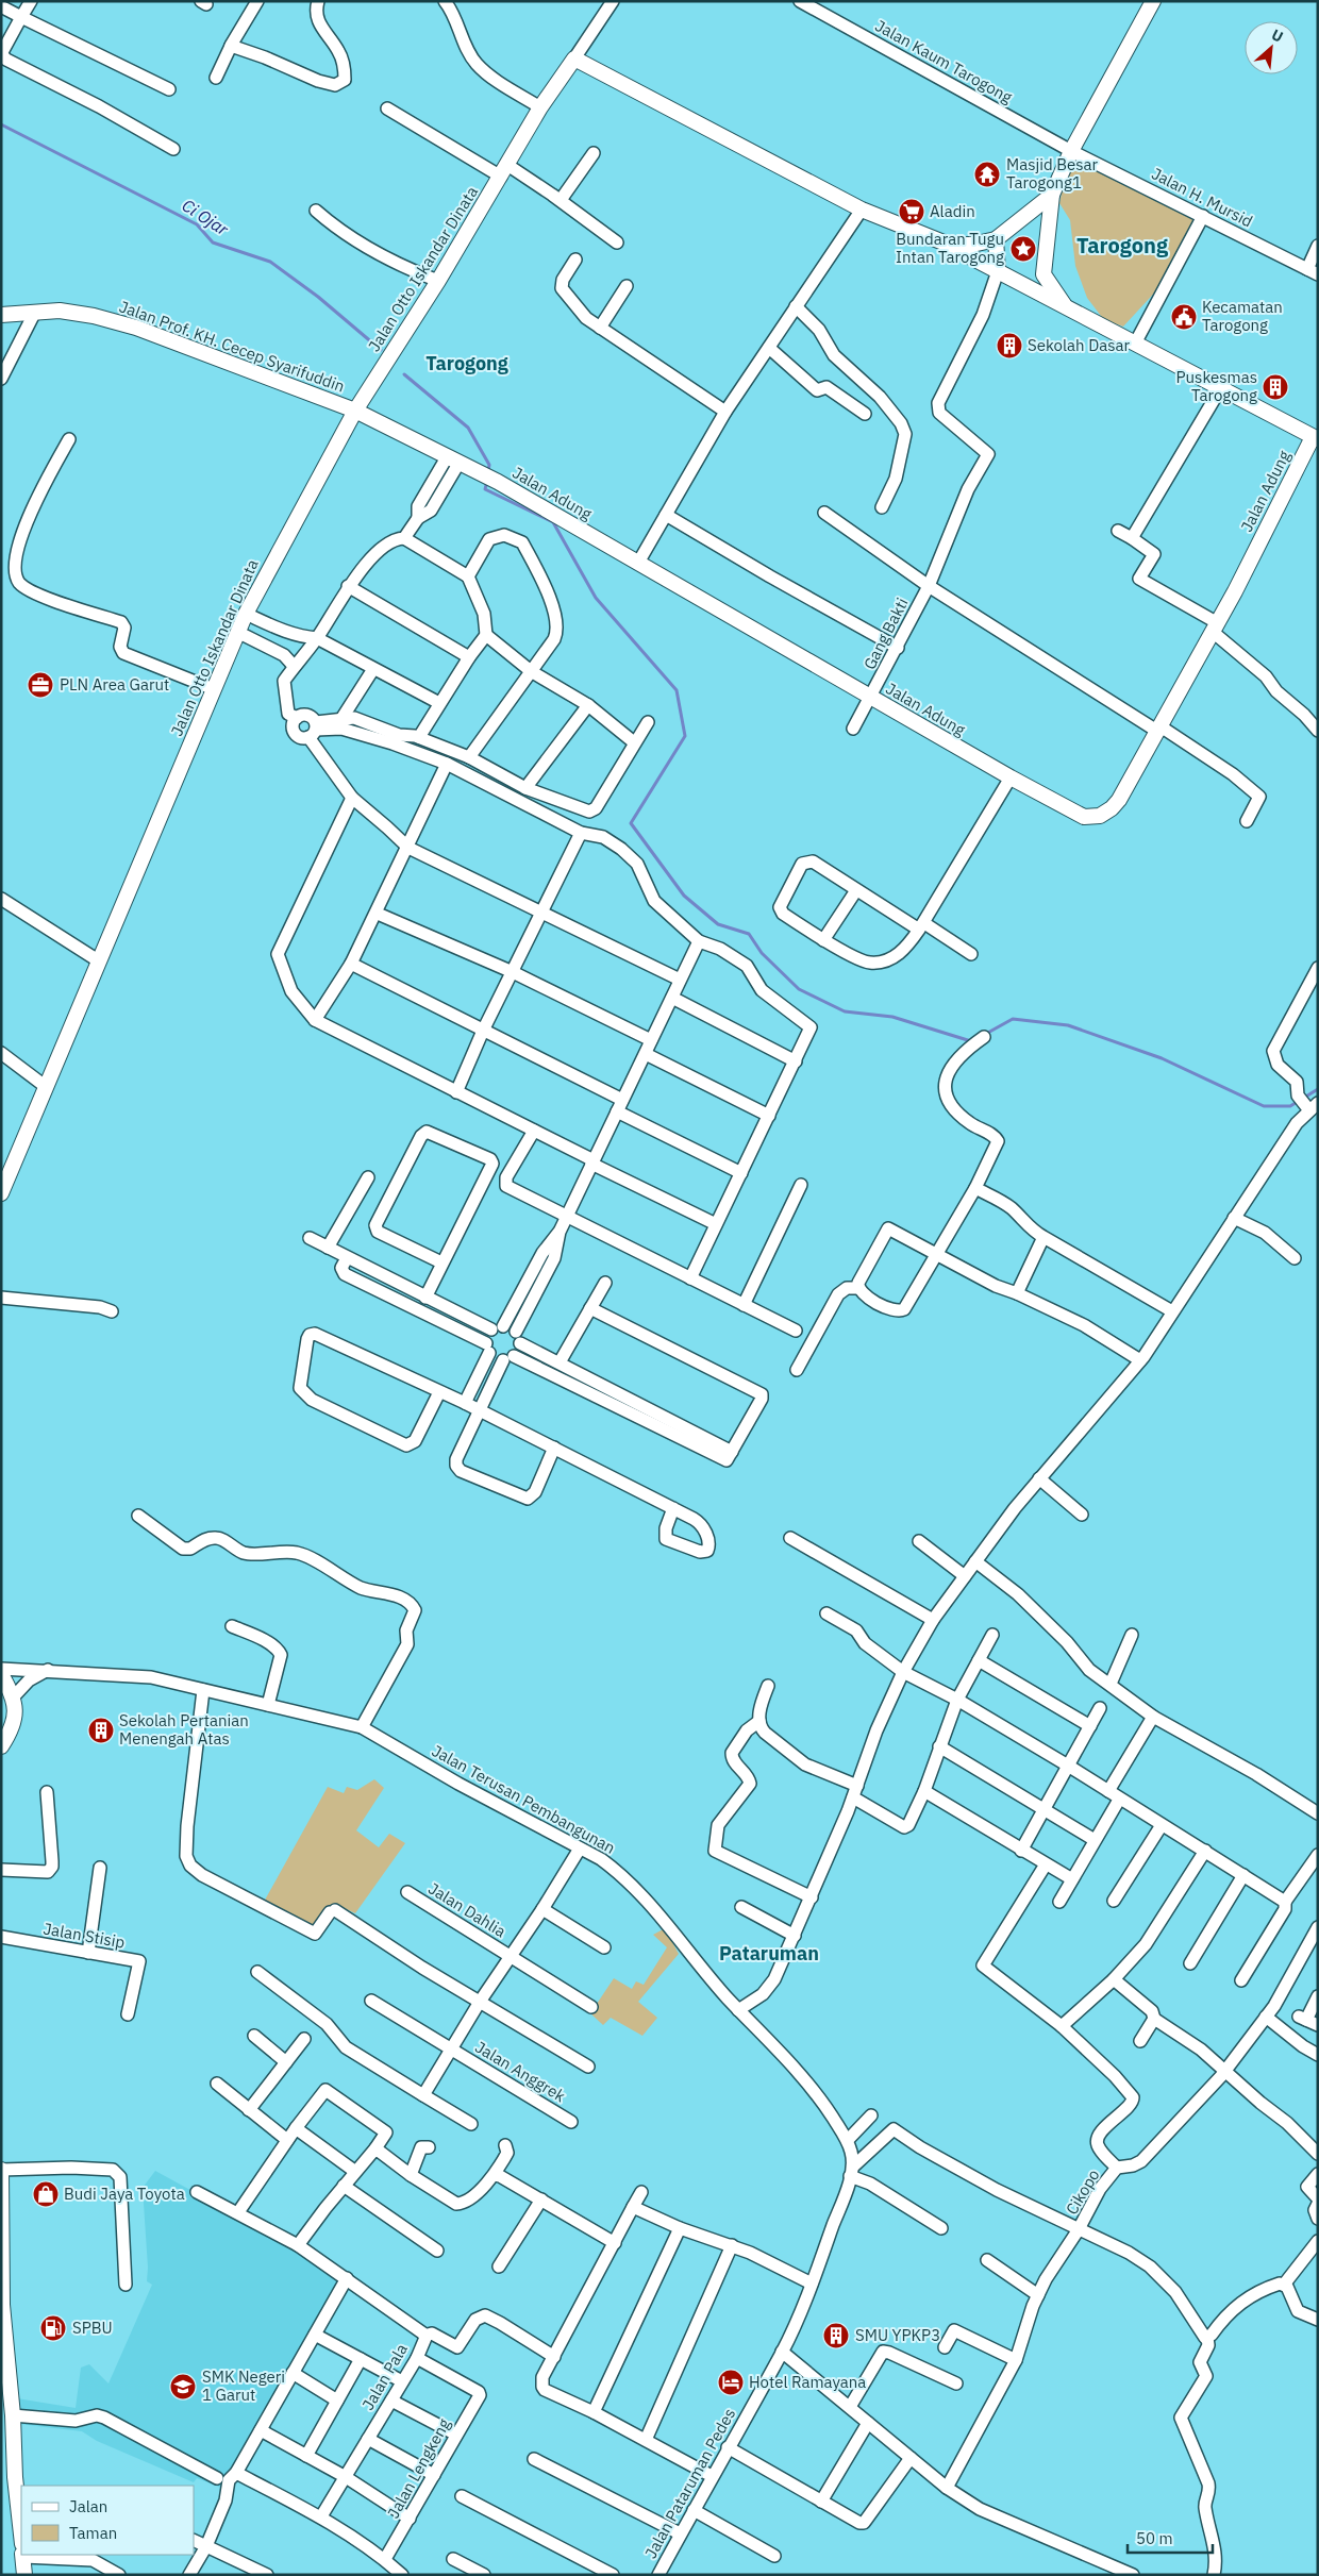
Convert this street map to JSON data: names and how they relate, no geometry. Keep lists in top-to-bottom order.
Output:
{
  "streets": {
    "main road": ["Jalan Otto Iskandar Dinata", "Jalan Prof. KH. Cecep Syarifuddin", "Jalan Adung"],
    "street": [
      "Jalan Kaum Tarogong",
      "Jalan H. Mursid",
      "Gang Bakti",
      "Jalan Terusan Pembangunan",
      "Jalan Dahlia",
      "Jalan Stisip",
      "Jalan Anggrek",
      "Cikopo",
      "Jalan Pala",
      "Jalan Lengkeng",
      "Jalan Pataruman Pedes"
    ]
  },
  "crossings": [
    ["Jalan Kaum Tarogong", "Jalan H. Mursid"],
    ["Jalan Otto Iskandar Dinata", "Jalan Prof. KH. Cecep Syarifuddin"],
    ["Jalan Otto Iskandar Dinata", "Jalan Adung"],
    ["Jalan Prof. KH. Cecep Syarifuddin", "Jalan Adung"],
    ["Jalan Adung", "Gang Bakti"],
    ["Jalan Pala", "Jalan Lengkeng"]
  ],
  "districts": ["Tarogong", "Tarogong", "Pataruman"],
  "water": ["Ci Ojar"],
  "places": {
    "temple": ["Masjid Besar Tarogong1"],
    "supermarket": ["Aladin"],
    "place": ["Bundaran Tugu Intan Tarogong"],
    "public building": ["Kecamatan Tarogong"],
    "building": [
      "Sekolah Dasar",
      "Puskesmas Tarogong",
      "Sekolah Pertanian Menengah Atas",
      "SMU YPKP3"
    ],
    "office": ["PLN Area Garut"],
    "shop": ["Budi Jaya Toyota"],
    "fuel station": ["SPBU"],
    "hotel": ["Hotel Ramayana"],
    "school or university": ["SMK Negeri 1 Garut"]
  },
  "legend": ["Jalan", "Taman"],
  "scale_bar": "50 m",
  "north": "top right"
}
